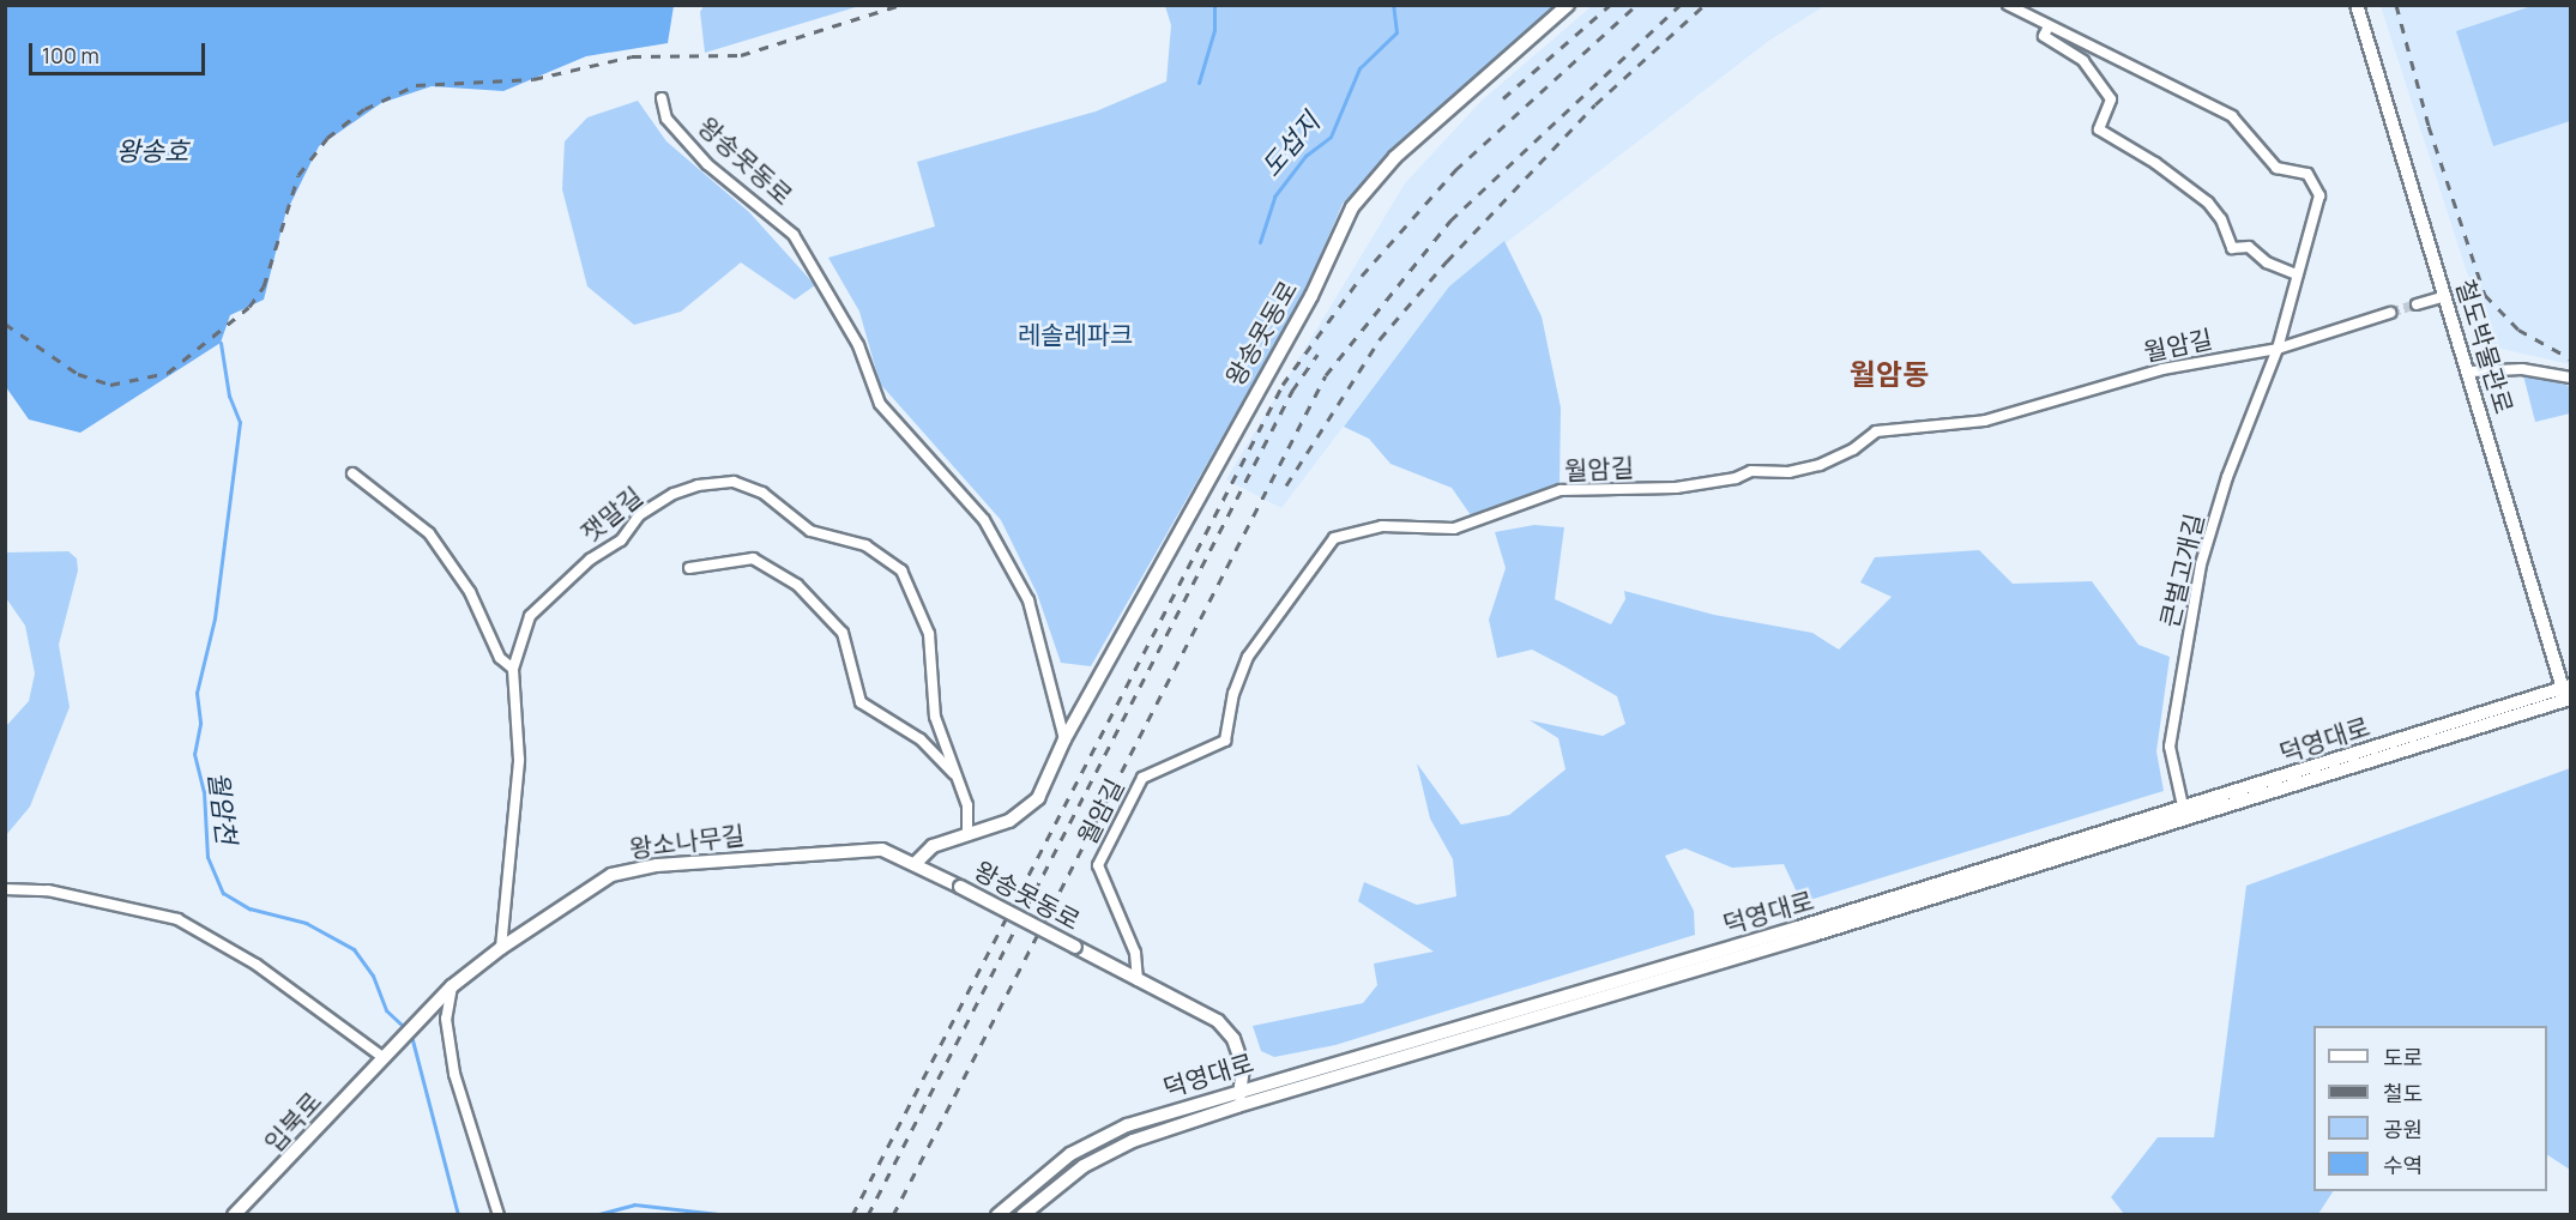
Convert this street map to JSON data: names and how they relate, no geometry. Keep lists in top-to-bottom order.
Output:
{
  "streets": {
    "street": [
      "왕송못동로",
      "월암길",
      "철도박물관로",
      "잿말길",
      "큰벌고개길",
      "덕영대로",
      "왕소나무길",
      "입북로"
    ]
  },
  "crossings": [
    ["왕송못동로", "월암길"],
    ["왕송못동로", "잿말길"],
    ["왕송못동로", "덕영대로"],
    ["왕송못동로", "왕소나무길"],
    ["월암길", "큰벌고개길"],
    ["철도박물관로", "덕영대로"],
    ["잿말길", "왕소나무길"],
    ["큰벌고개길", "덕영대로"],
    ["왕소나무길", "입북로"]
  ],
  "districts": ["월암동"],
  "water": ["도섭지", "왕송호", "월암천"],
  "parks": ["레솔레파크"],
  "legend": [
    "도로",
    "철도",
    "공원",
    "수역"
  ],
  "scale_bar": "100 m"
}
